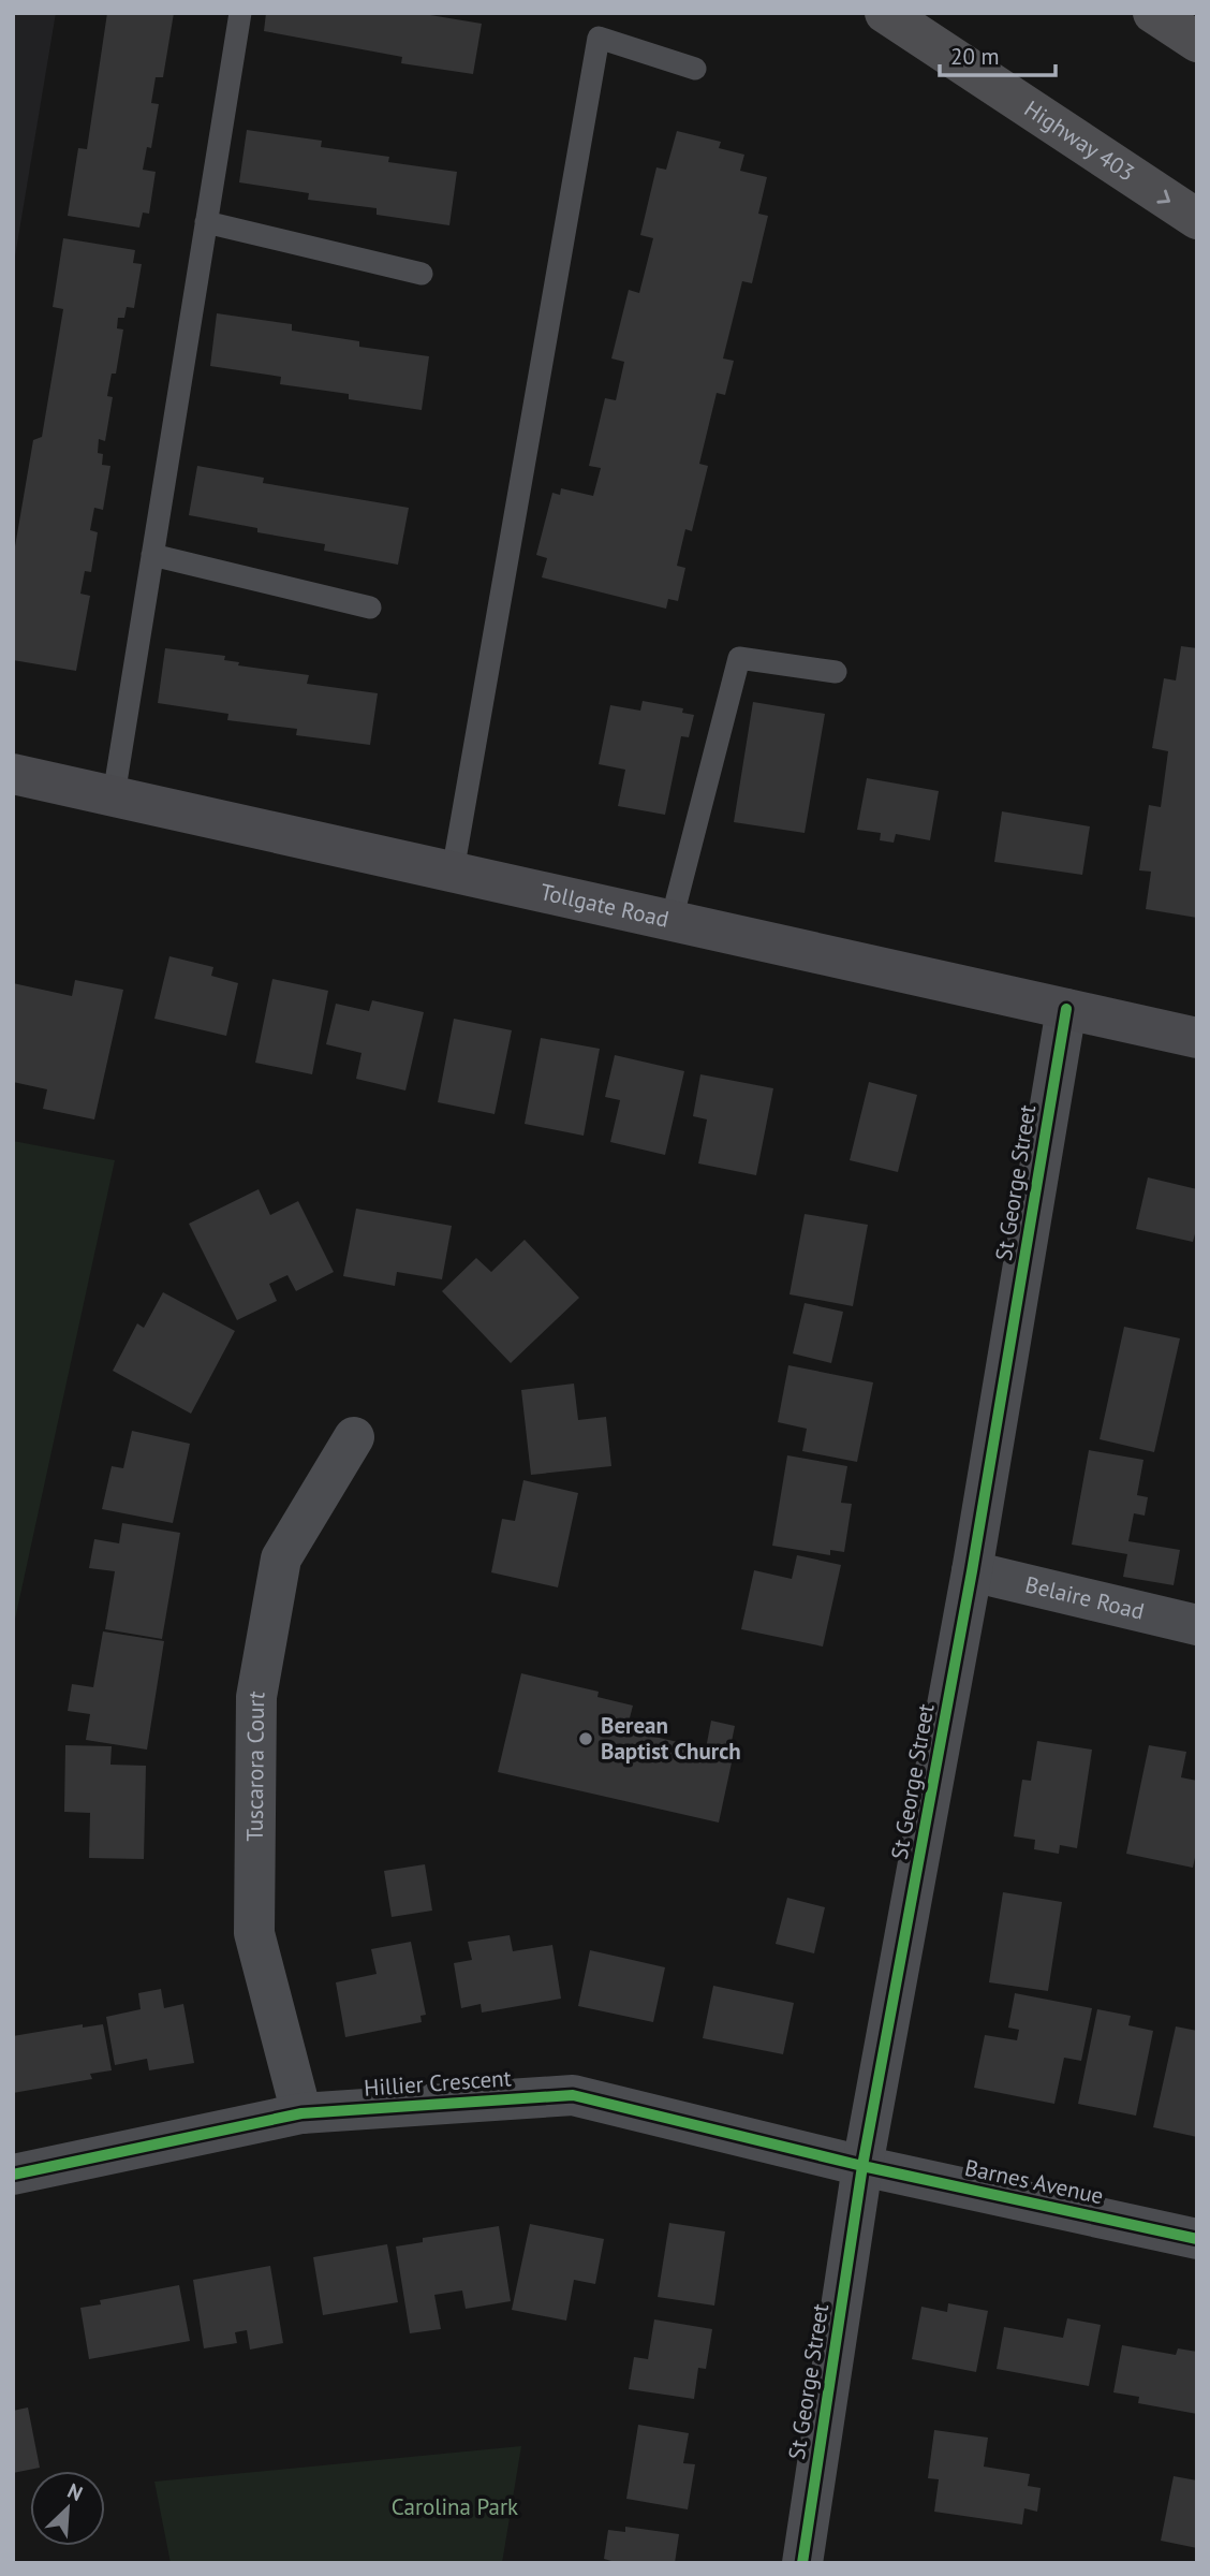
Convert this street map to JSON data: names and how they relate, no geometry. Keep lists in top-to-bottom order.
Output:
{
  "streets": {
    "highway": ["Highway 403"],
    "main road": ["Tollgate Road"],
    "street": [
      "St George Street",
      "Belaire Road",
      "Tuscarora Court",
      "Hillier Crescent",
      "Barnes Avenue"
    ]
  },
  "crossings": [
    ["Tollgate Road", "St George Street"],
    ["St George Street", "Belaire Road"],
    ["St George Street", "Hillier Crescent"],
    ["St George Street", "Barnes Avenue"],
    ["Tuscarora Court", "Hillier Crescent"],
    ["Hillier Crescent", "Barnes Avenue"]
  ],
  "one_way": ["Highway 403"],
  "parks": ["Carolina Park"],
  "places": ["Berean Baptist Church"],
  "scale_bar": "20 m",
  "north": "top right"
}
